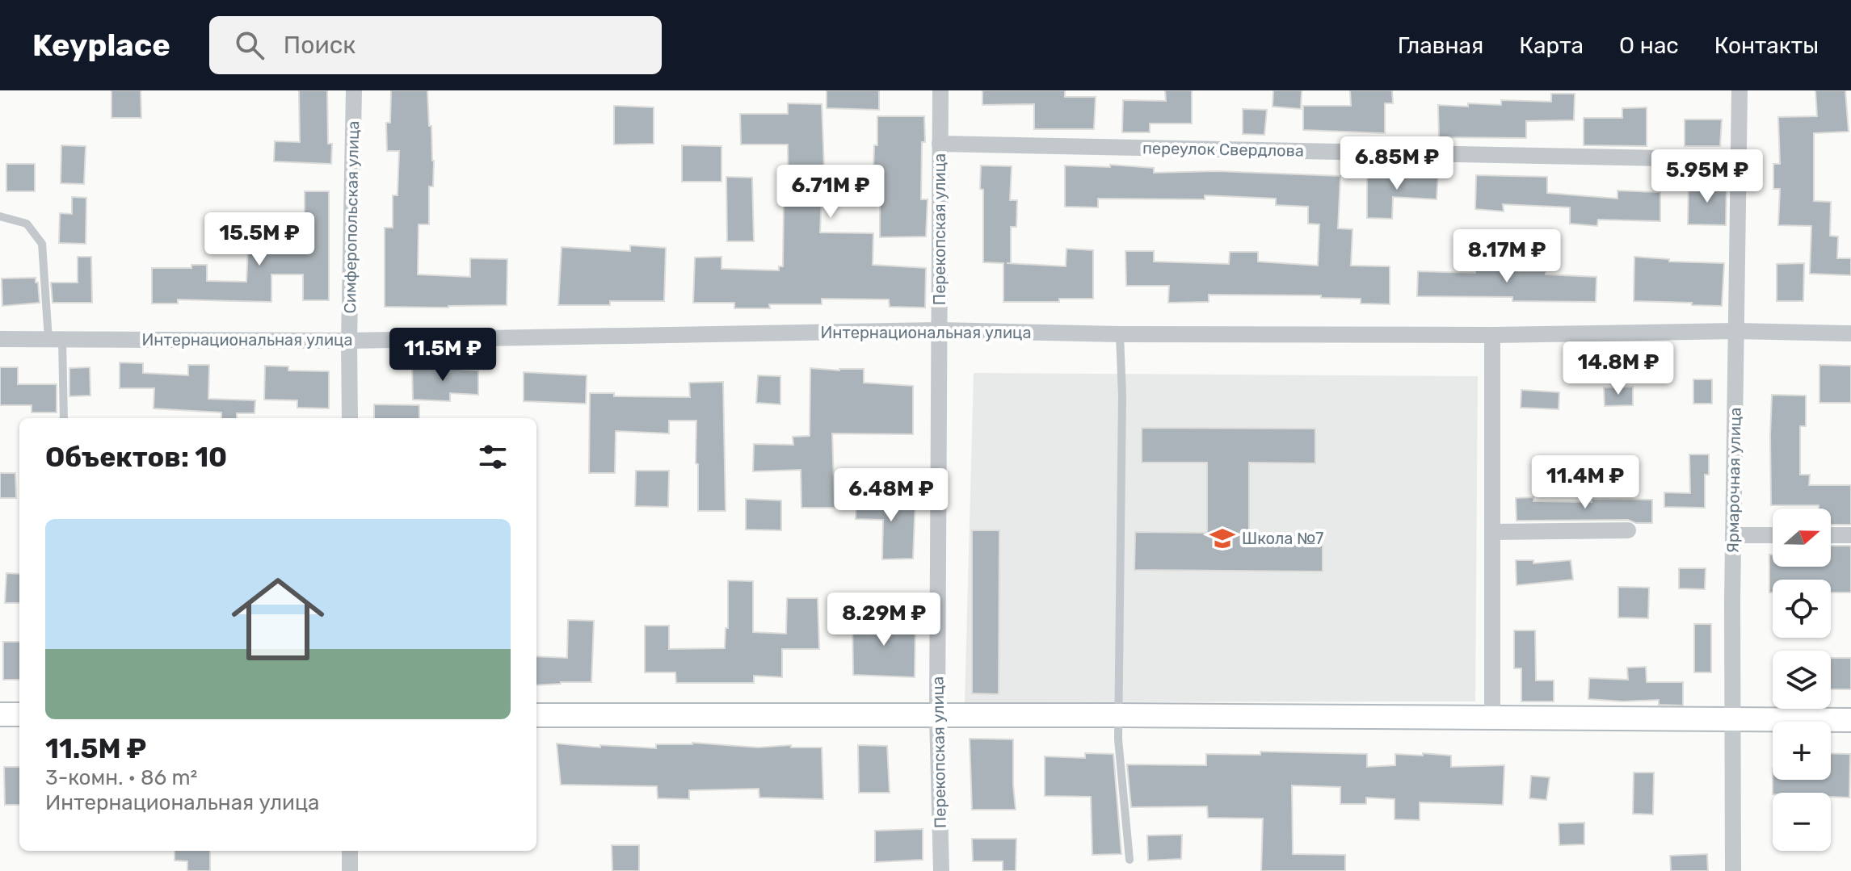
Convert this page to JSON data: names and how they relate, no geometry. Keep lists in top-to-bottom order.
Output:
{
  "streets": {
    "street": [
      "переулок Свердлова",
      "Симферопольская улица",
      "Перекопская улица",
      "Интернациональная улица",
      "Ярмарочная улица"
    ]
  },
  "crossings": [
    ["переулок Свердлова", "Перекопская улица"],
    ["переулок Свердлова", "Ярмарочная улица"],
    ["Симферопольская улица", "Интернациональная улица"],
    ["Перекопская улица", "Интернациональная улица"],
    ["Интернациональная улица", "Ярмарочная улица"]
  ],
  "places": {
    "school or university": ["Школа №7"]
  },
  "north": "right",
  "page": {
    "header": "Keyplace",
    "search": "Поиск",
    "nav": [
      "Главная",
      "Карта",
      "О нас",
      "Контакты"
    ],
    "price": [
      "6.85M ₽",
      "5.95M ₽",
      "6.71M ₽",
      "15.5M ₽",
      "8.17M ₽",
      "11.5M ₽",
      "14.8M ₽",
      "11.4M ₽",
      "6.48M ₽",
      "8.29M ₽"
    ],
    "heading": "Объектов: 10",
    "list": [
      {
        "name": "11.5M ₽",
        "note": "3-комн. · 86 m² · Интернациональная улица"
      }
    ],
    "map_buttons": ["+", "−"]
  }
}
